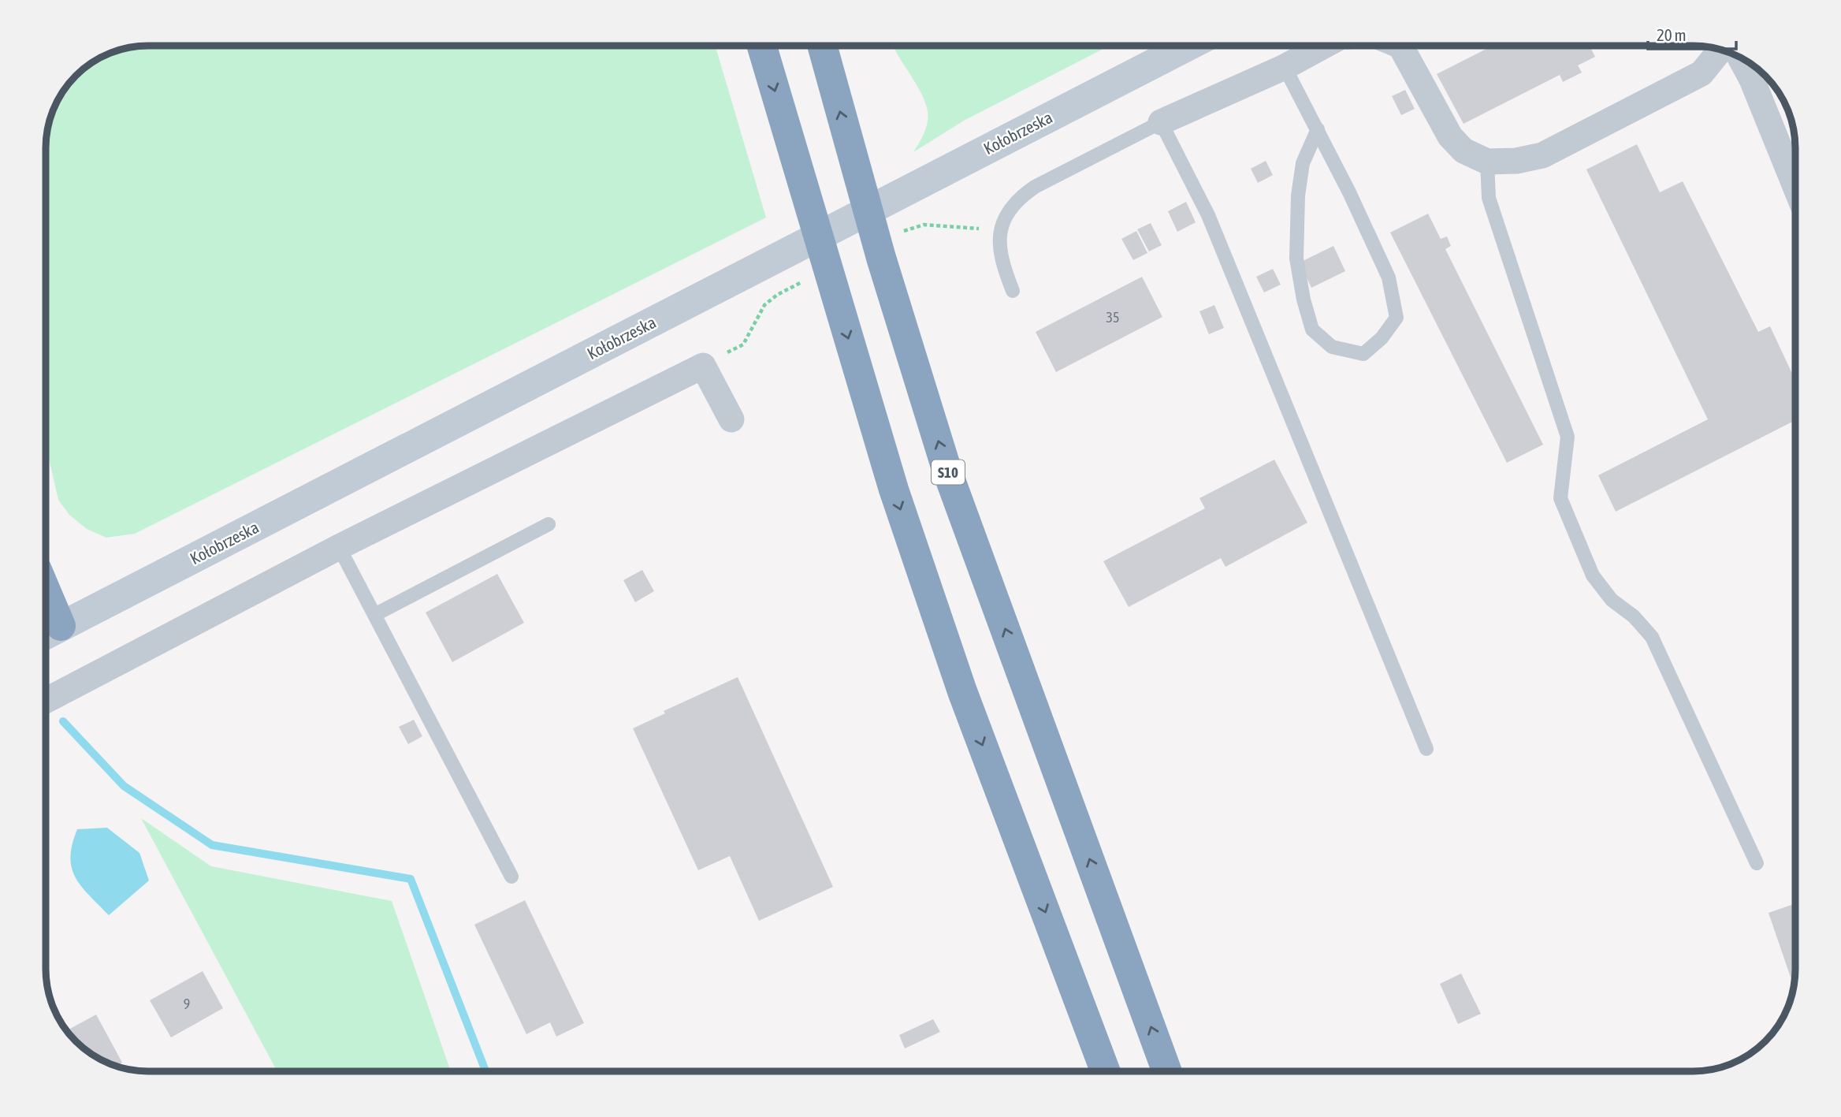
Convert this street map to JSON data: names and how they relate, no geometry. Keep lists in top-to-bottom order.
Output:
{
  "streets": {
    "highway": ["S10"],
    "main road": ["Kołobrzeska"]
  },
  "house_numbers": ["35", "9"],
  "scale_bar": "20 m"
}
